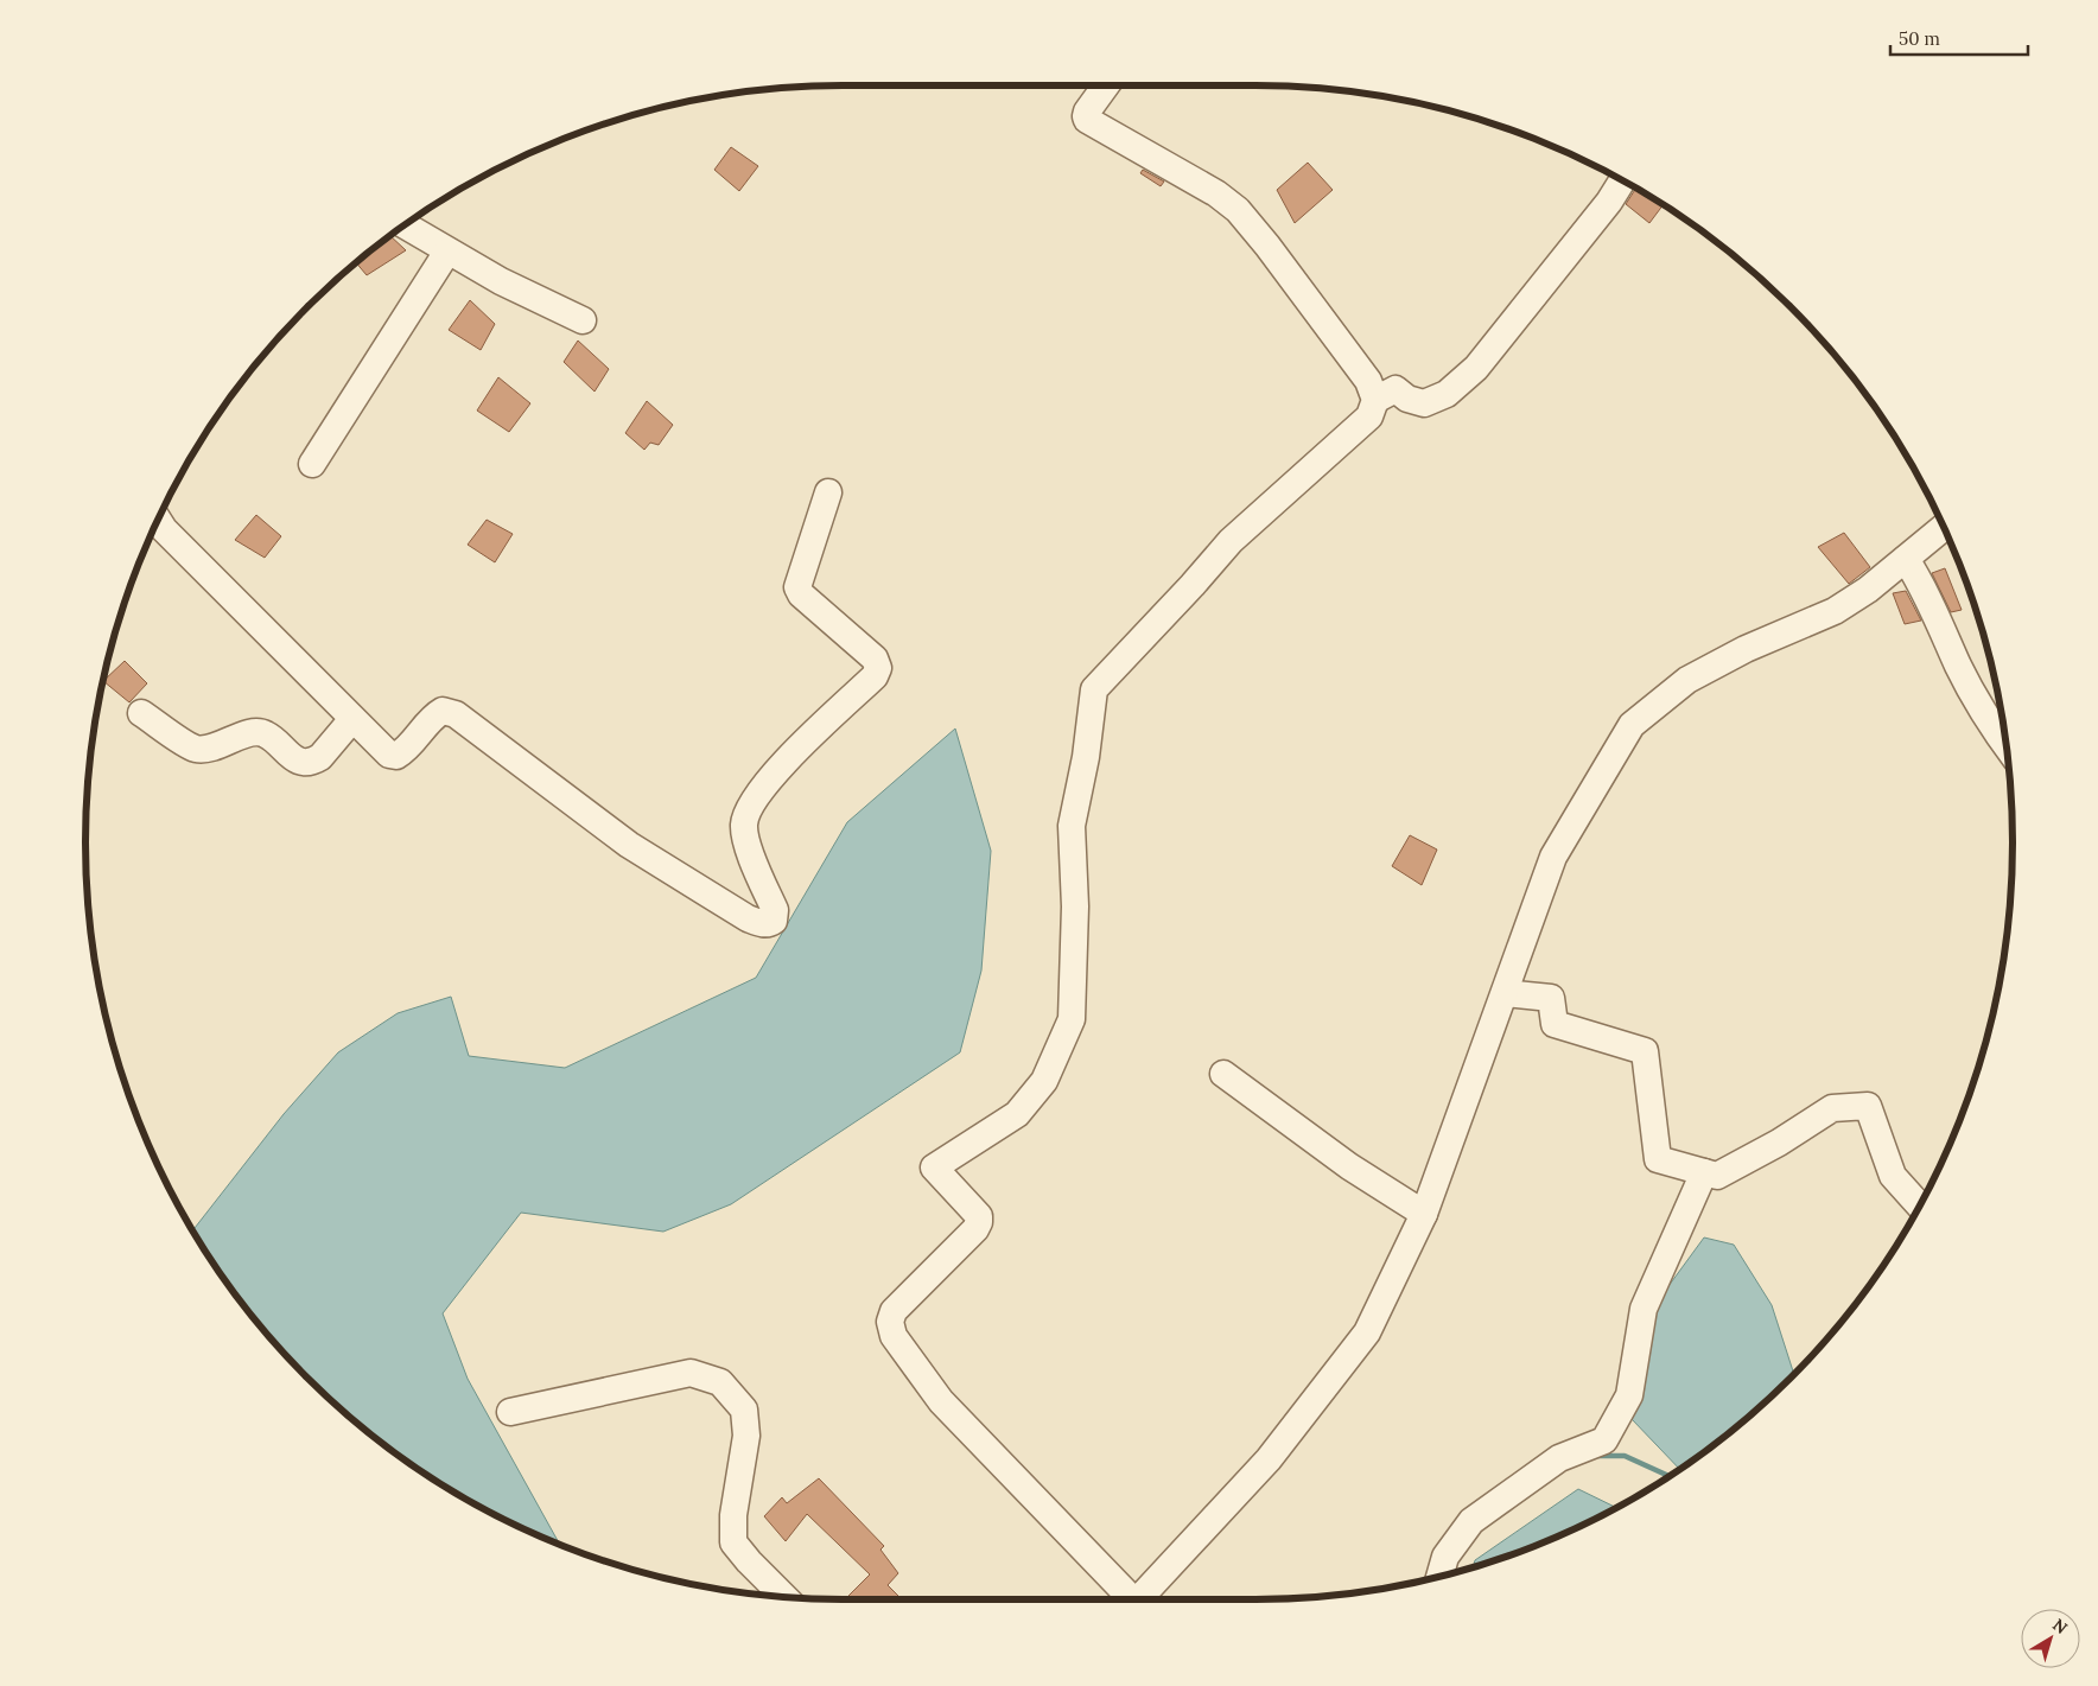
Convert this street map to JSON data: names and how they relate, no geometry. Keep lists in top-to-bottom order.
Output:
{
  "scale_bar": "50 m",
  "north": "top right"
}
